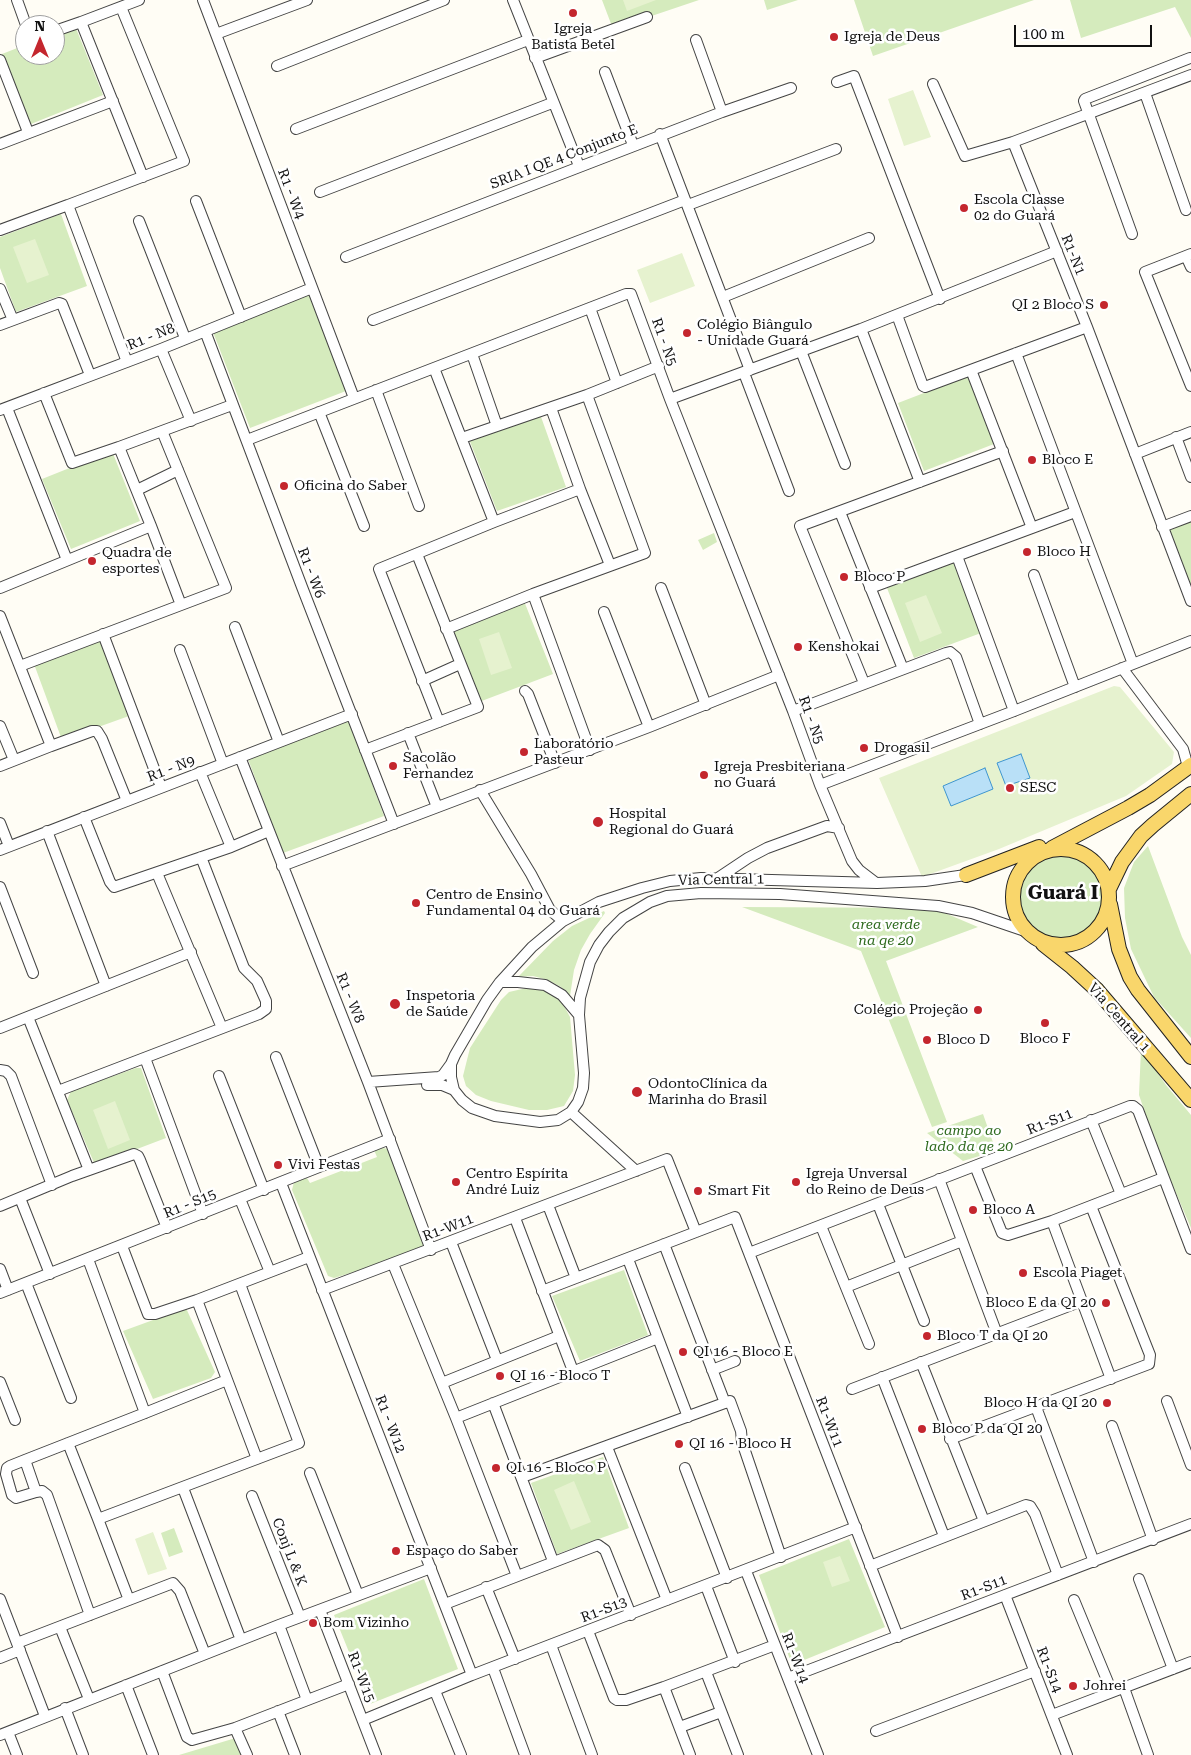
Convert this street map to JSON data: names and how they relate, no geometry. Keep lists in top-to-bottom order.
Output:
{
  "streets": {
    "main road": ["Via Central 1"],
    "street": [
      "SRIA I QE 4 Conjunto E",
      "R1 - W4",
      "R1-N1",
      "R1 - N8",
      "R1 - N5",
      "R1 - W6",
      "R1 - N9",
      "R1 - W8",
      "R1-S11",
      "R1 - S15",
      "R1-W11",
      "R1 - W12",
      "Conj L & K",
      "R1-S13",
      "R1-W14",
      "R1-S14",
      "R1-W15"
    ]
  },
  "crossings": [
    ["R1 - W4", "R1 - N8"],
    ["R1 - W4", "R1 - N5"],
    ["R1 - N8", "R1 - W6"],
    ["R1 - N5", "R1 - W6"],
    ["R1 - N5", "Via Central 1"],
    ["R1 - W6", "R1 - N9"],
    ["R1 - N9", "R1 - W8"],
    ["R1 - W8", "R1 - S15"],
    ["R1 - W8", "R1-W11"],
    ["R1-S11", "R1-W11"],
    ["R1-S11", "R1-W14"],
    ["R1-S11", "R1-S14"],
    ["R1 - S15", "R1 - W12"],
    ["R1-W11", "R1 - W12"],
    ["R1-W11", "R1-S13"],
    ["R1 - W12", "R1-S13"],
    ["R1-S13", "R1-W14"],
    ["R1-S13", "R1-W15"]
  ],
  "districts": ["Guará I"],
  "parks": ["area verde na qe 20", "campo ao lado da qe 20"],
  "places": [
    "Igreja Batista Betel",
    "Igreja de Deus",
    "Escola Classe 02 do Guará",
    "QI 2 Bloco S",
    "Colégio Biângulo - Unidade Guará",
    "Bloco E",
    "Oficina do Saber",
    "Bloco H",
    "Quadra de esportes",
    "Bloco P",
    "Kenshokai",
    "Drogasil",
    "Laboratório Pasteur",
    "Sacolão Fernandez",
    "Igreja Presbiteriana no Guará",
    "SESC",
    "Hospital Regional do Guará",
    "Centro de Ensino Fundamental 04 do Guará",
    "Inspetoria de Saúde",
    "Colégio Projeção",
    "Bloco F",
    "Bloco D",
    "OdontoClínica da Marinha do Brasil",
    "Vivi Festas",
    "Centro Espírita André Luiz",
    "Igreja Unversal do Reino de Deus",
    "Smart Fit",
    "Bloco A",
    "Escola Piaget",
    "Bloco E da QI 20",
    "Bloco T da QI 20",
    "QI 16 - Bloco E",
    "QI 16 - Bloco T",
    "Bloco H da QI 20",
    "Bloco P da QI 20",
    "QI 16 - Bloco H",
    "QI 16 - Bloco P",
    "Espaço do Saber",
    "Bom Vizinho",
    "Johrei"
  ],
  "scale_bar": "100 m",
  "north": "top"
}
